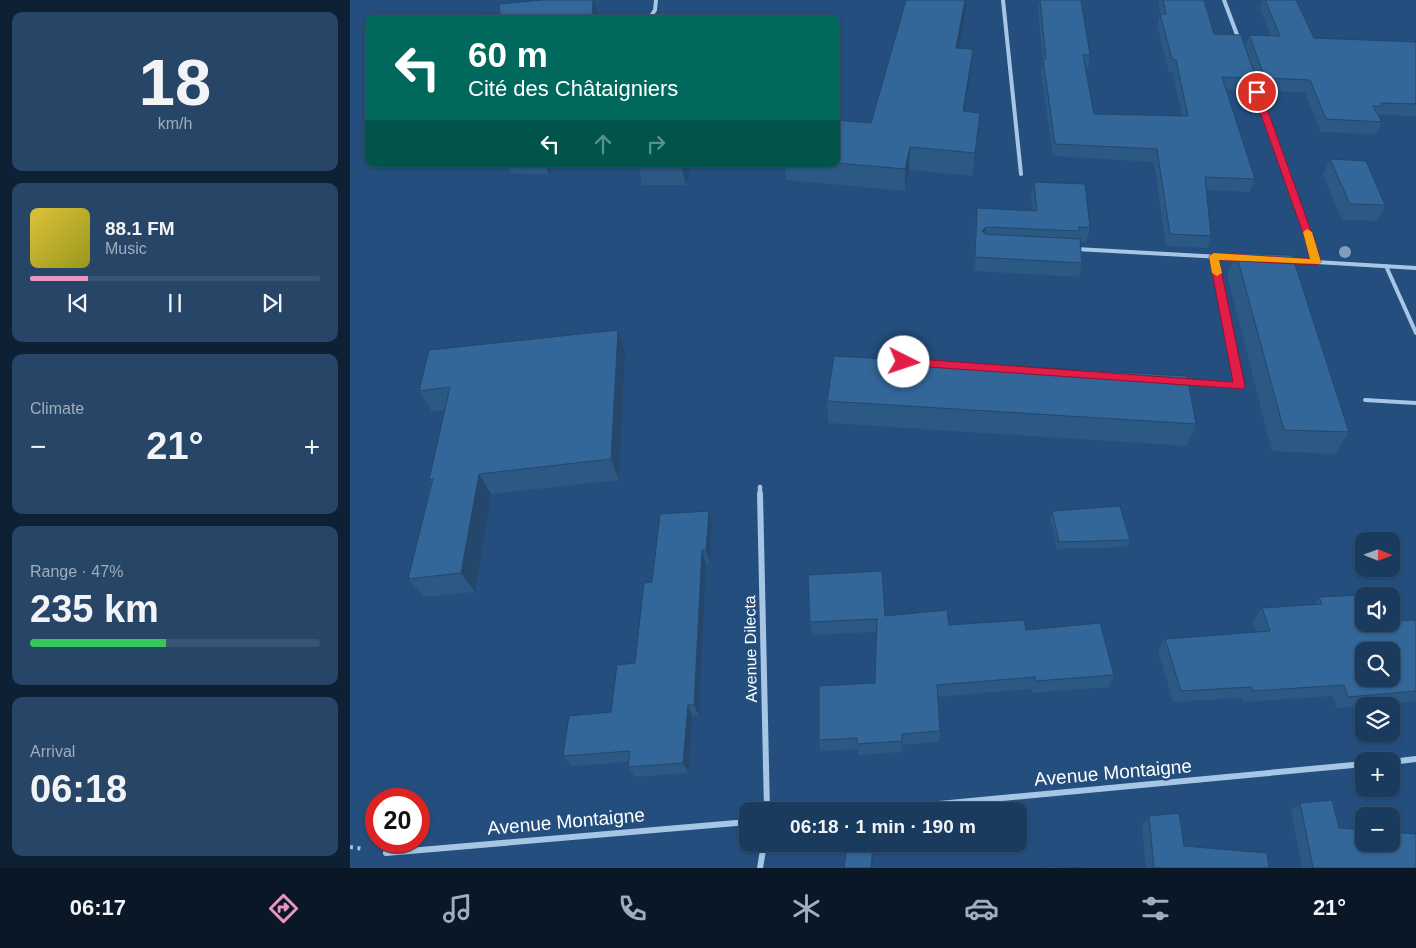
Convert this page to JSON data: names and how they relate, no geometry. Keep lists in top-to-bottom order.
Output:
{
  "streets": {
    "street": ["Avenue Dilecta", "Avenue Montaigne"]
  },
  "north": "right",
  "page": {
    "tile": [
      ["18", "km/h"],
      "Climate",
      ["Range · 47%", "235 km"],
      ["Arrival", "06:18"]
    ],
    "turn": ["60 m", "Cité des Châtaigniers"],
    "song": ["88.1 FM", "Music"],
    "heat": ["−", "21°", "+"],
    "map_buttons": ["+", "−"],
    "limit": "20",
    "trip": "06:18 · 1 min · 190 m",
    "tabs": ["06:17", "21°"]
  }
}
